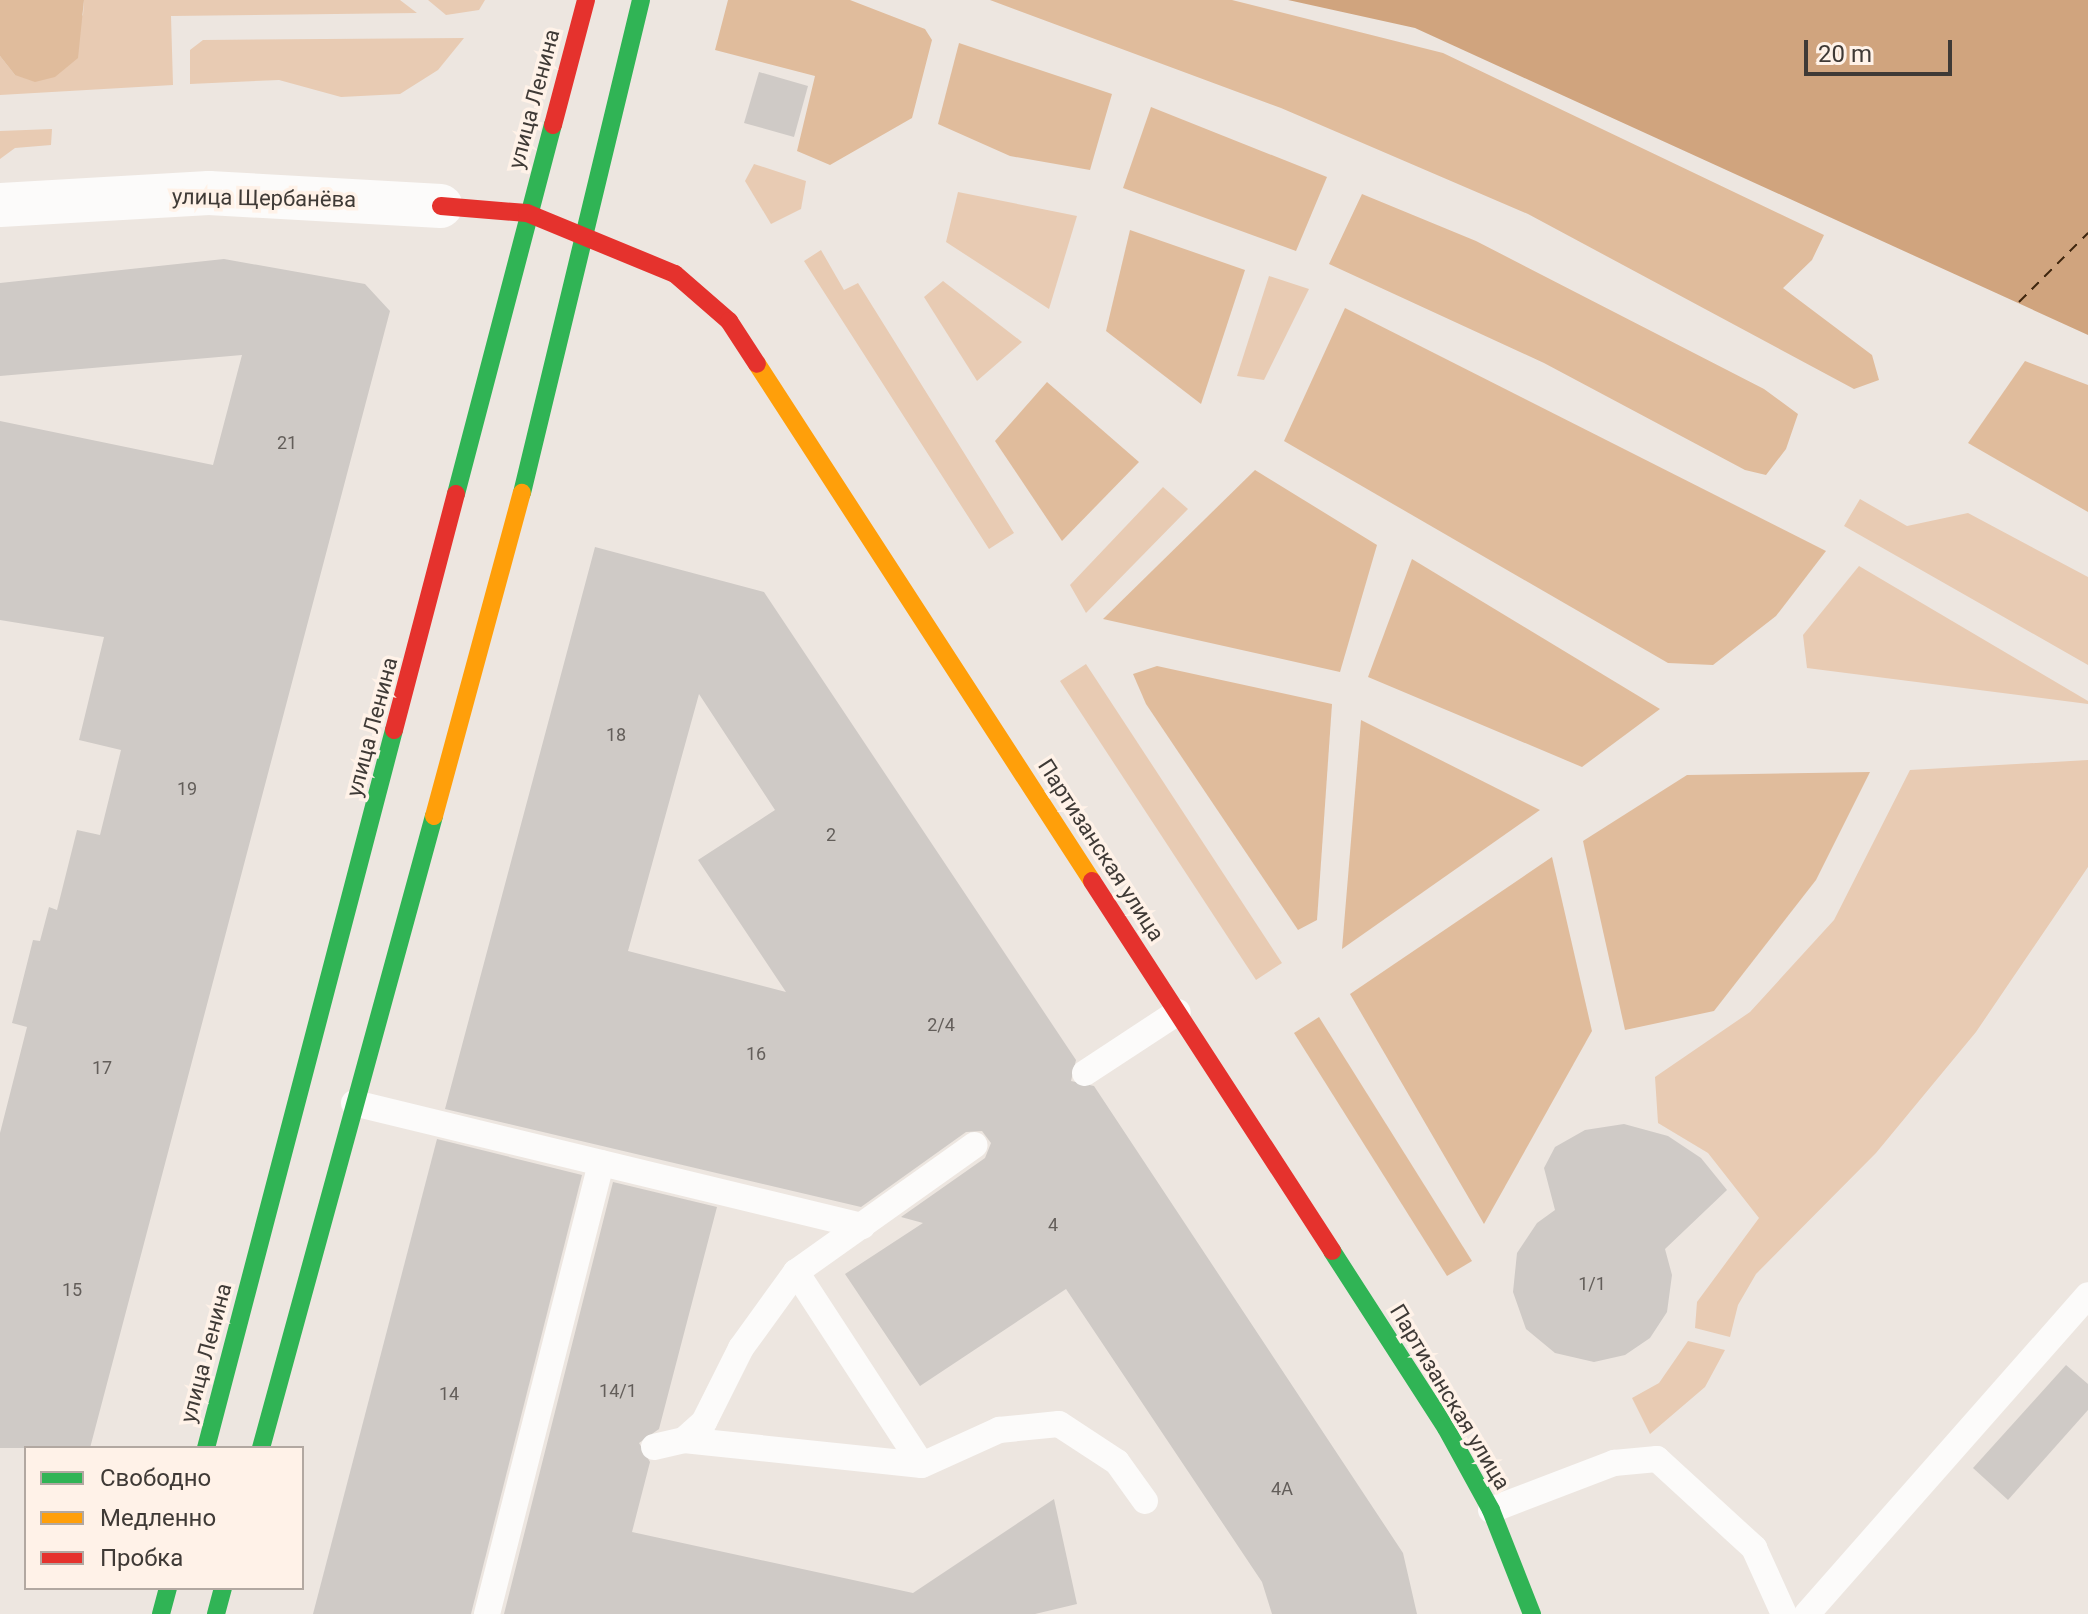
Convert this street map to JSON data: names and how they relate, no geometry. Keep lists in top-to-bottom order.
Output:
{
  "streets": {
    "main road": ["улица Ленина", "улица Щербанёва", "Партизанская улица"]
  },
  "crossings": [
    ["улица Ленина", "улица Щербанёва"],
    ["улица Ленина", "Партизанская улица"],
    ["улица Щербанёва", "Партизанская улица"]
  ],
  "house_numbers": [
    "21",
    "18",
    "19",
    "2",
    "2/4",
    "16",
    "17",
    "4",
    "1/1",
    "15",
    "14/1",
    "14",
    "4А"
  ],
  "legend": ["Свободно", "Медленно", "Пробка"],
  "scale_bar": "20 m"
}
